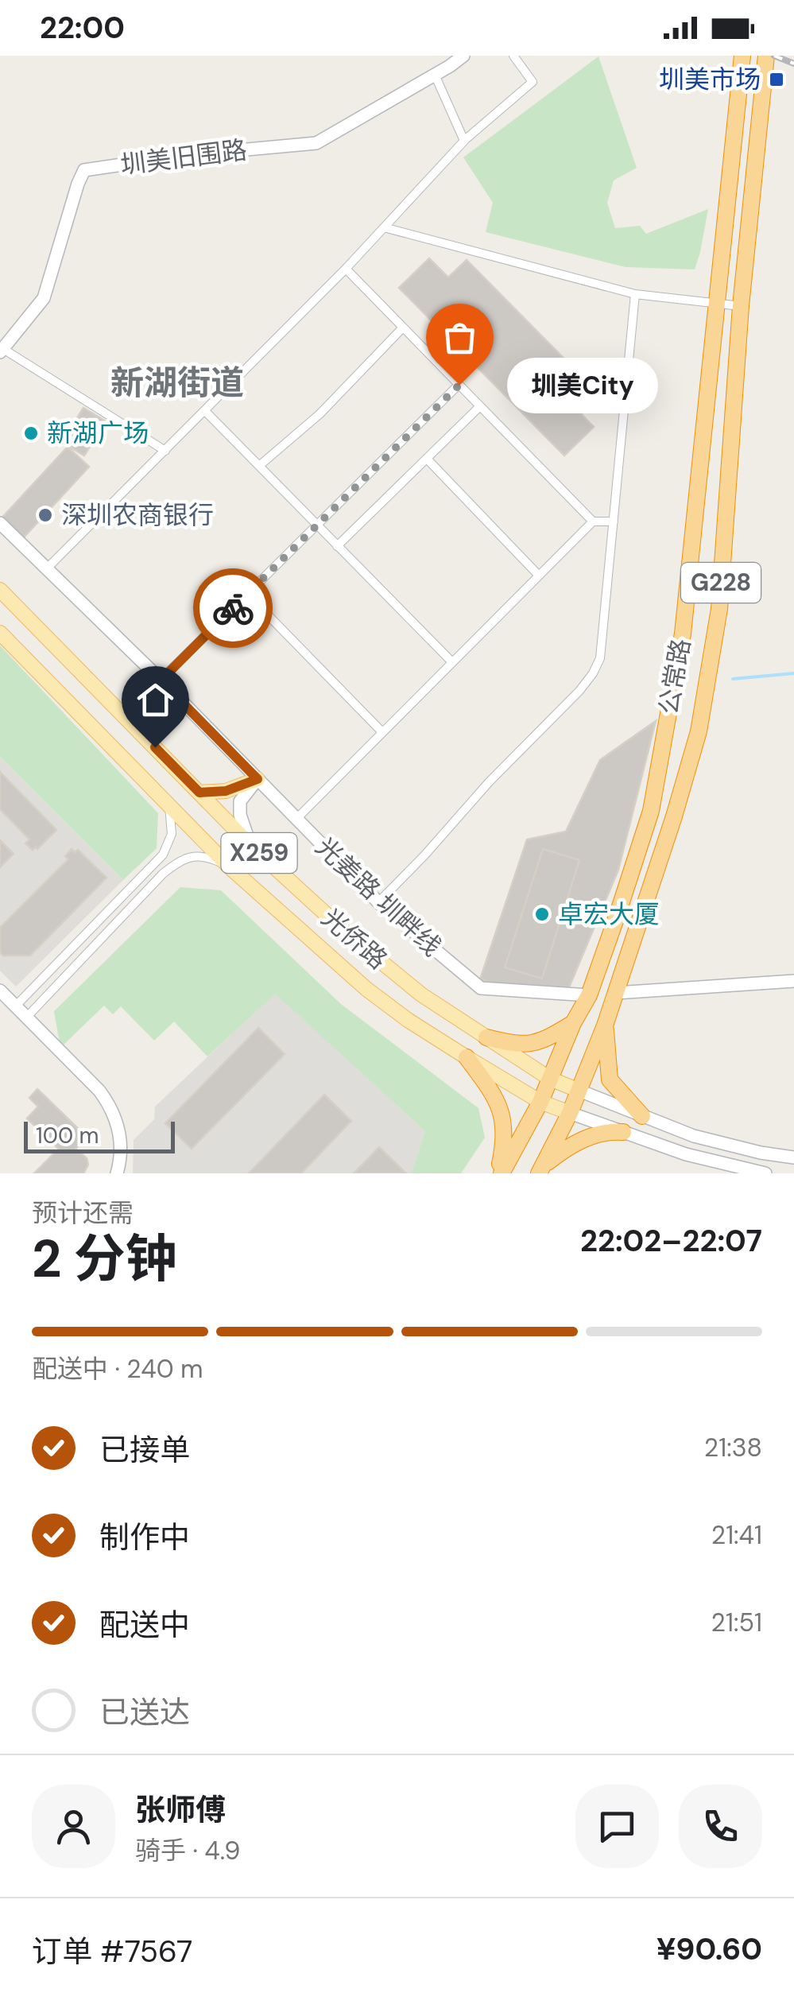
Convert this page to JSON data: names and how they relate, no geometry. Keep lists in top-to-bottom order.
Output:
{
  "streets": {
    "highway": ["G228", "公常路"],
    "main road": ["X259", "光侨路"],
    "street": ["圳美旧围路", "光姜路 圳畔线"]
  },
  "crossings": [
    ["公常路", "光姜路 圳畔线"],
    ["公常路", "光侨路"]
  ],
  "districts": ["新湖街道"],
  "places": {
    "transit": ["圳美市场"],
    "other": [
      "圳美City",
      "新湖广场",
      "深圳农商银行",
      "卓宏大厦"
    ]
  },
  "scale_bar": "100 m",
  "page": {
    "status": "22:00",
    "bubble": "圳美City",
    "scale": "100 m",
    "heading": ["2 分钟", "预计还需", "22:02–22:07"],
    "panel": [
      "张师傅",
      "骑手 · 4.9",
      "订单 #7567",
      "¥90.60"
    ],
    "bar": "配送中 · 240 m",
    "list": [
      ["已接单", "21:38"],
      ["制作中", "21:41"],
      ["配送中", "21:51"],
      "已送达"
    ]
  }
}
